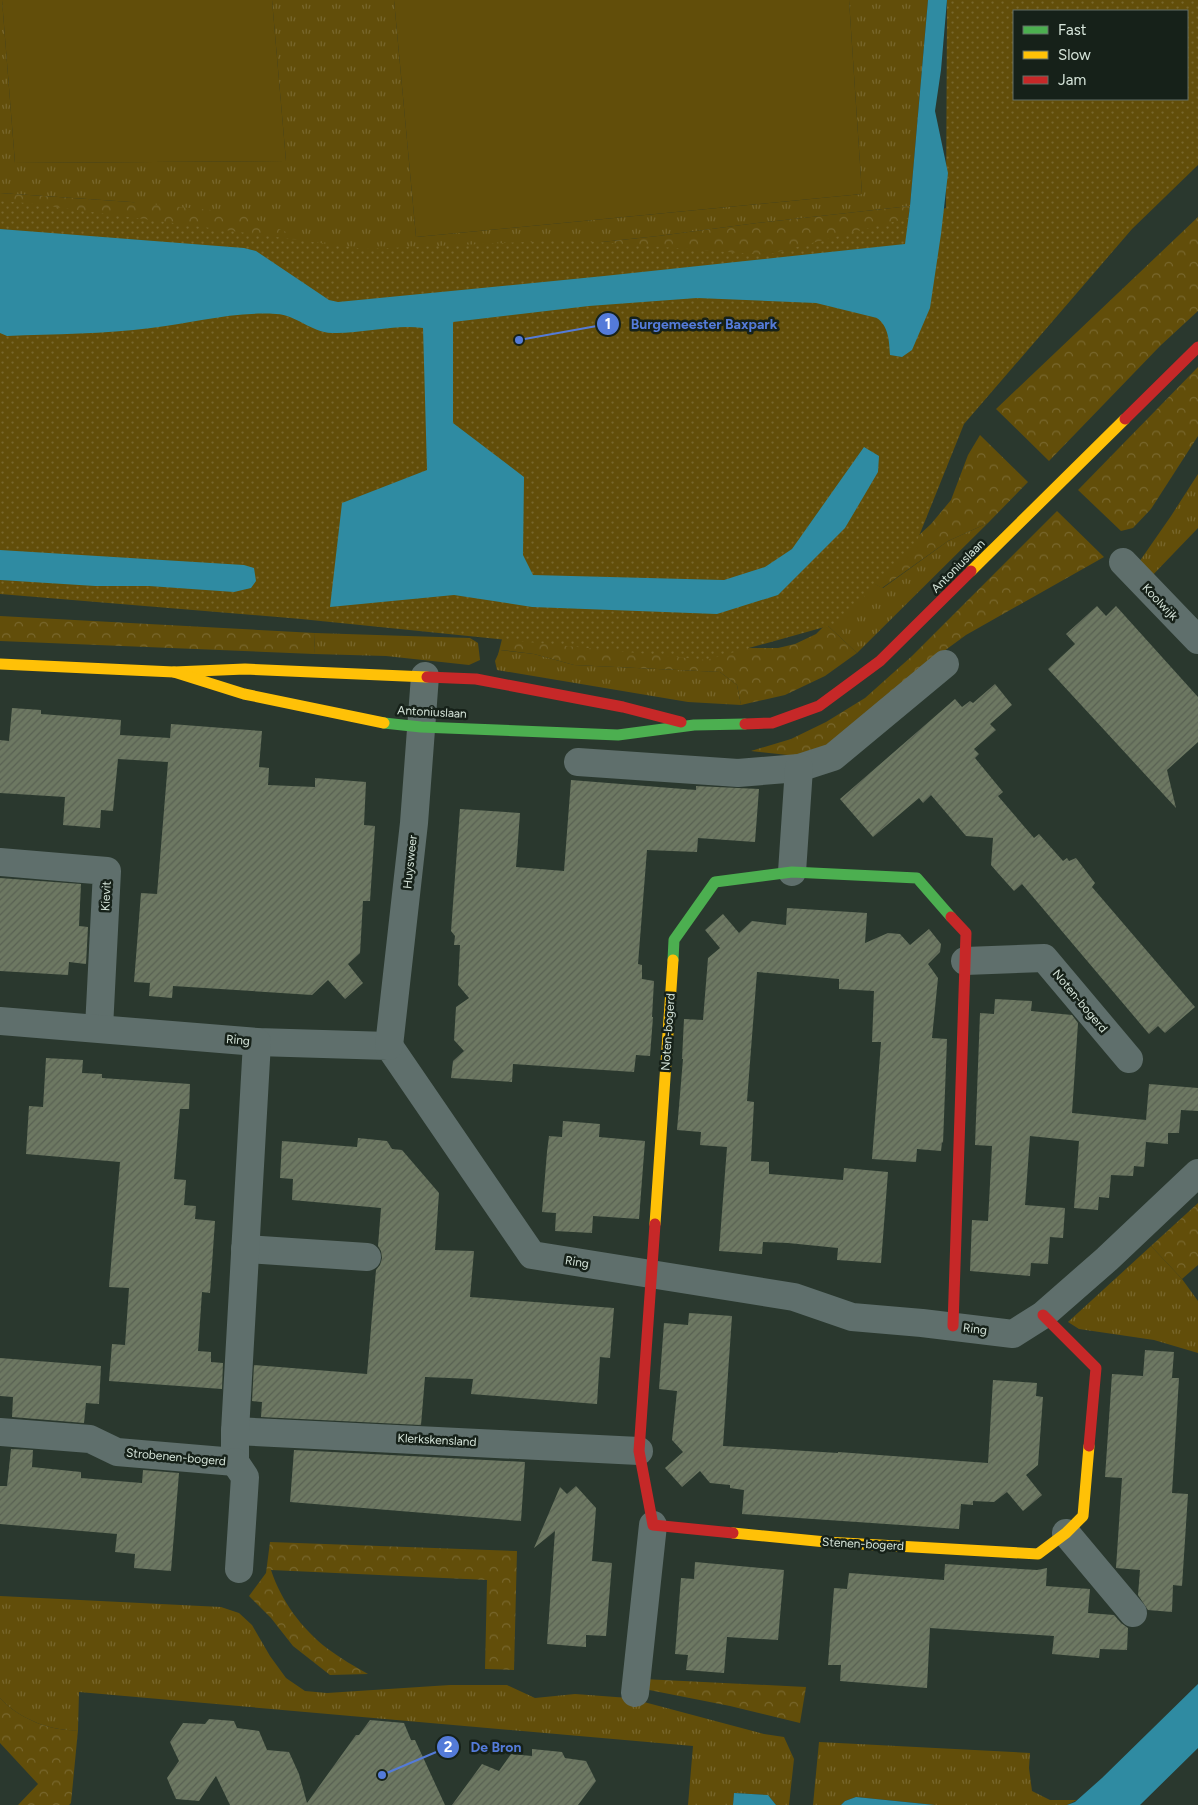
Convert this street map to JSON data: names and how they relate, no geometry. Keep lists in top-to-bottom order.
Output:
{
  "streets": {
    "street": [
      "Antoniuslaan",
      "Koolwijk",
      "Huysweer",
      "Kievit",
      "Noten-bogerd",
      "Ring",
      "Klerkskensland",
      "Strobenen-bogerd",
      "Stenen-bogerd"
    ]
  },
  "crossings": [
    ["Antoniuslaan", "Huysweer"],
    ["Huysweer", "Ring"],
    ["Kievit", "Ring"],
    ["Noten-bogerd", "Ring"],
    ["Ring", "Strobenen-bogerd"],
    ["Ring", "Stenen-bogerd"],
    ["Klerkskensland", "Strobenen-bogerd"]
  ],
  "places": ["Burgemeester Baxpark", "De Bron"],
  "legend": ["Fast", "Slow", "Jam"]
}
